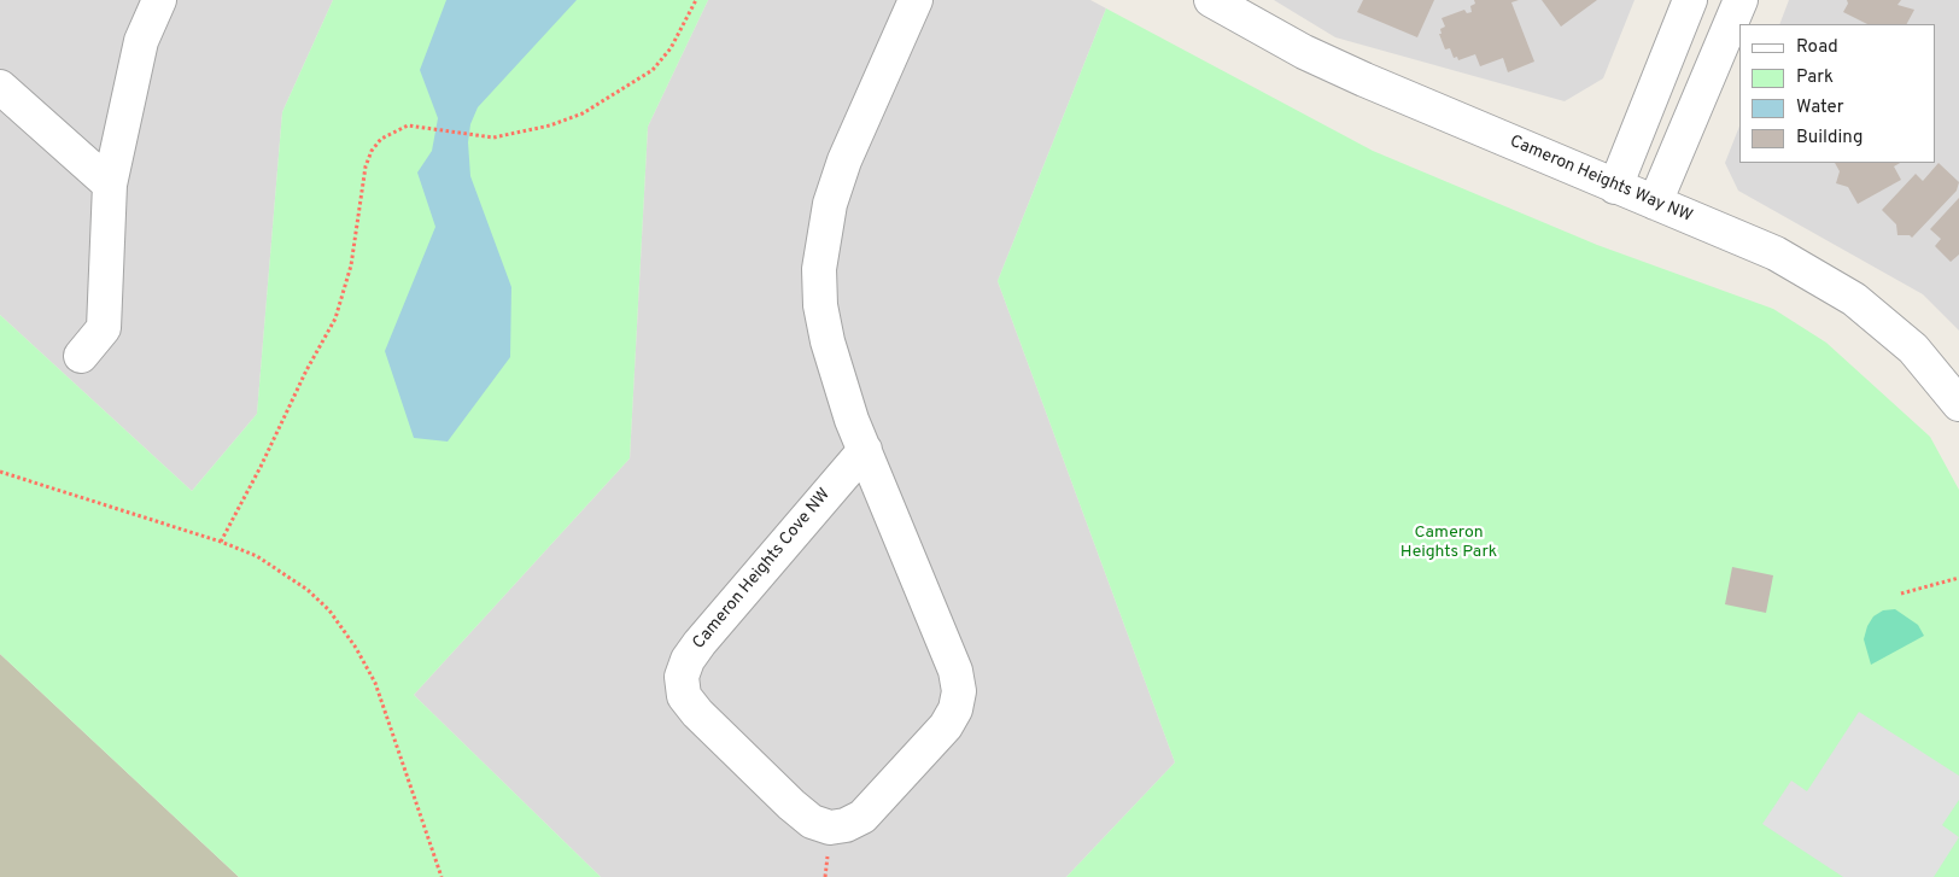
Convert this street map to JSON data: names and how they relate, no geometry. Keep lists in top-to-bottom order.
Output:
{
  "streets": {
    "street": ["Cameron Heights Way NW", "Cameron Heights Cove NW"]
  },
  "parks": ["Cameron Heights Park"],
  "legend": [
    "Road",
    "Park",
    "Water",
    "Building"
  ]
}
